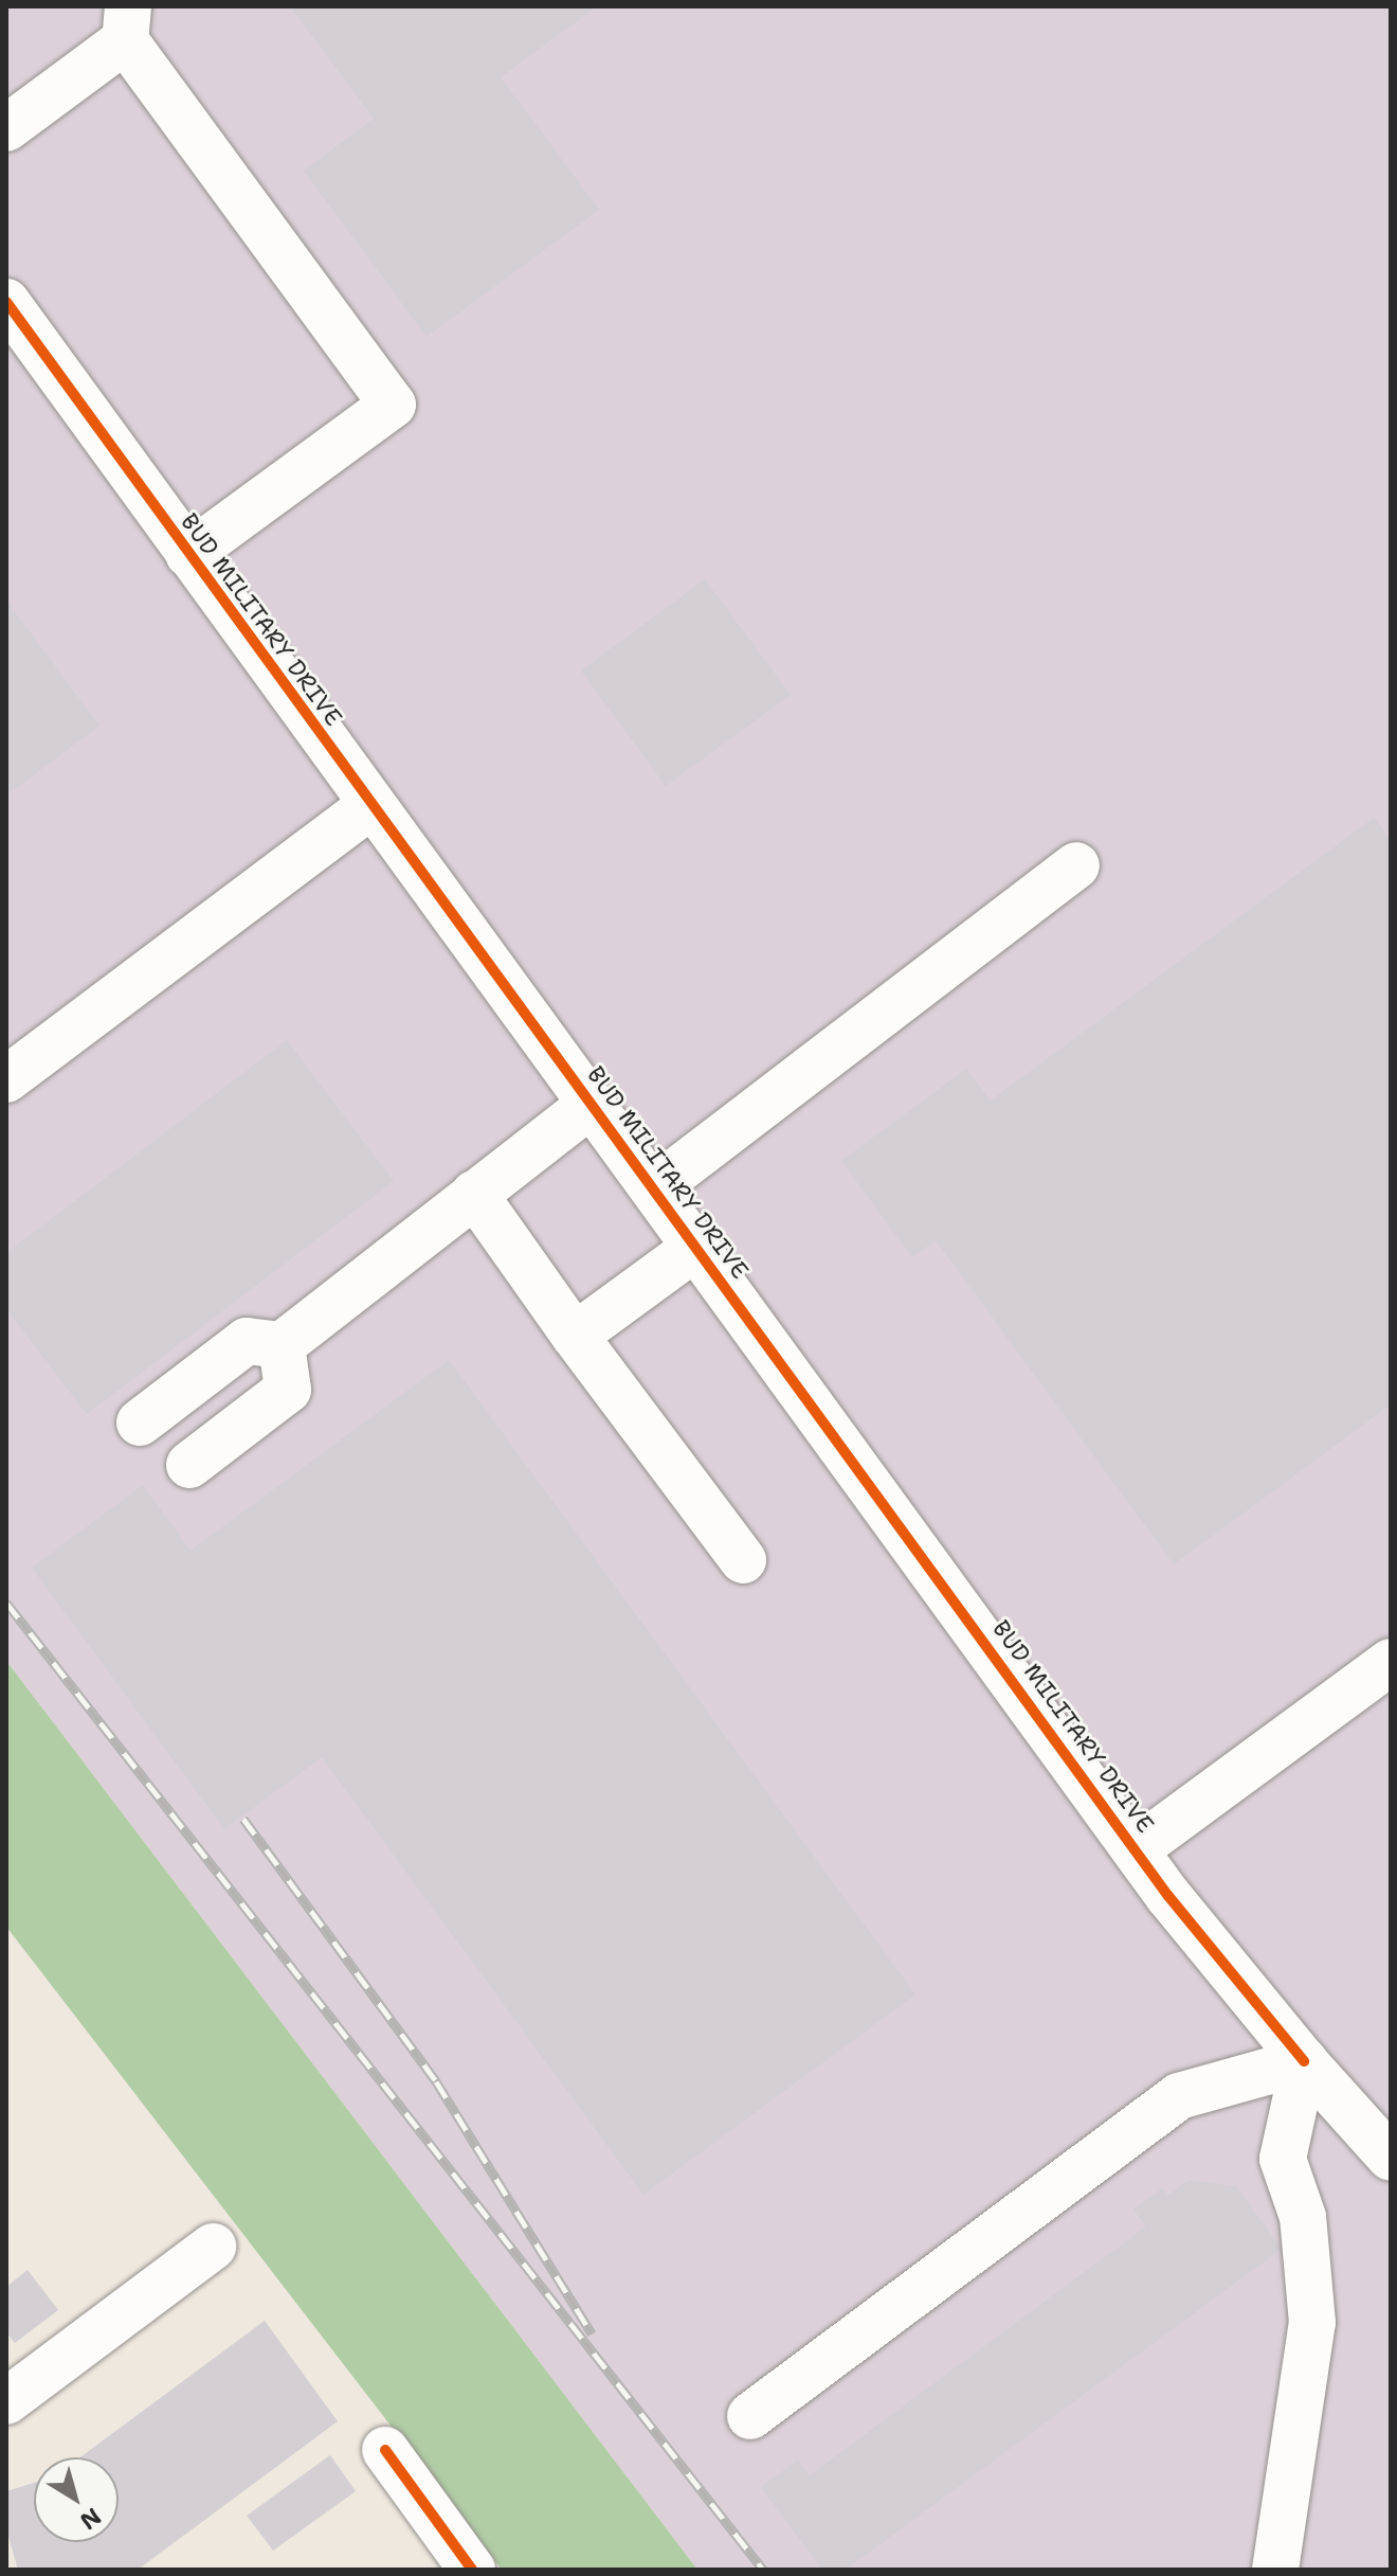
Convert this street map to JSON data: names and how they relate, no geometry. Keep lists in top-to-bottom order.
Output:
{
  "streets": {
    "street": ["BUD MILITARY DRIVE"]
  },
  "north": "bottom right"
}
